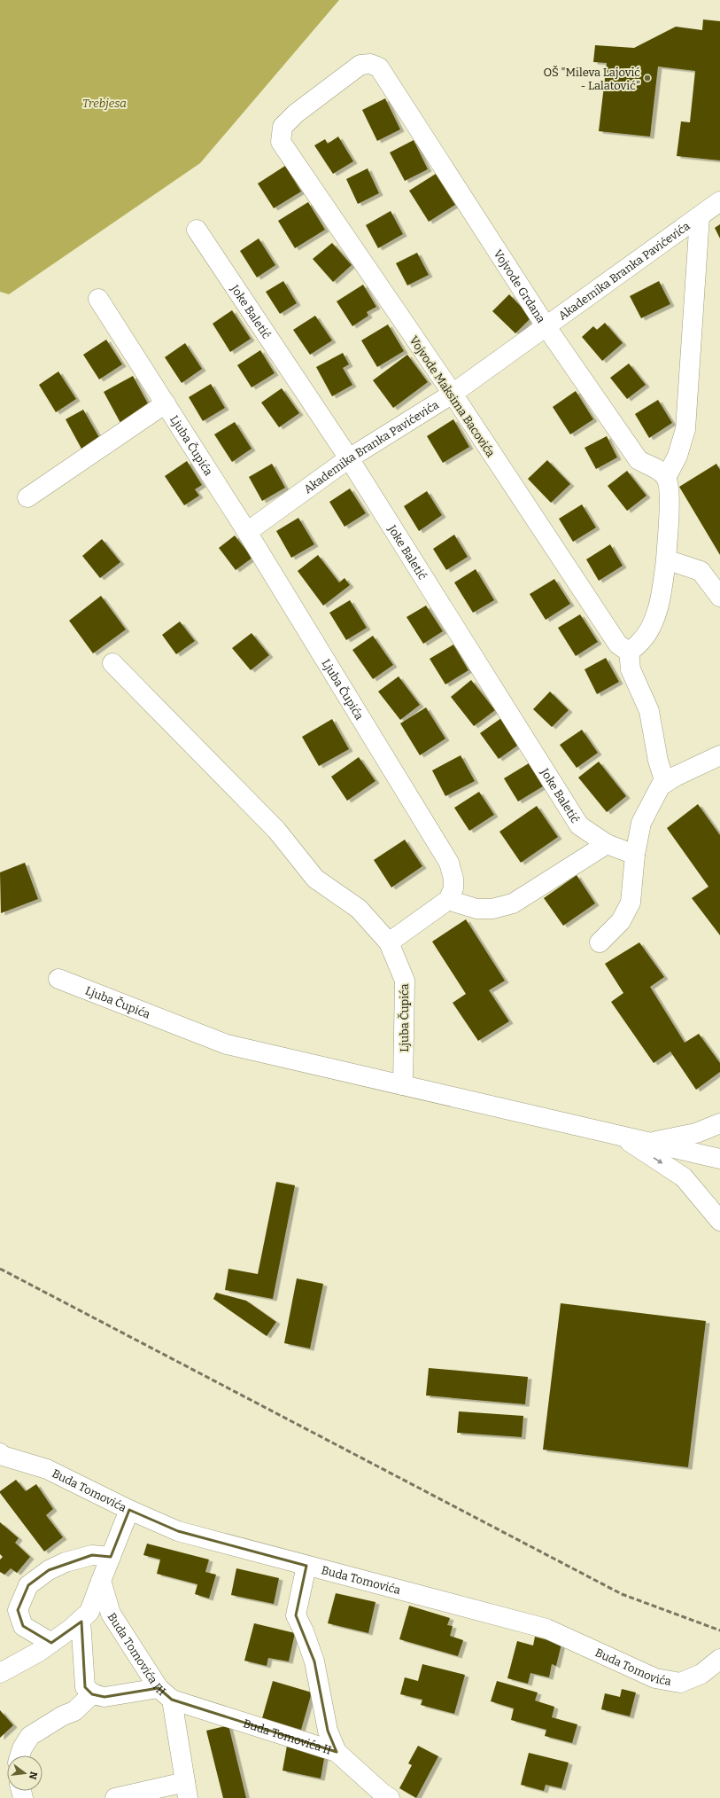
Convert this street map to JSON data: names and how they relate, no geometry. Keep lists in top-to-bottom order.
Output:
{
  "streets": {
    "street": [
      "Akademika Branka Pavićevića",
      "Vojvode Grdana",
      "Joke Baletić",
      "Vojvode Maksima Bacovića",
      "Ljuba Čupića",
      "Buda Tomovića",
      "Buda Tomovića III",
      "Buda Tomovića II"
    ]
  },
  "crossings": [
    ["Akademika Branka Pavićevića", "Vojvode Grdana"],
    ["Akademika Branka Pavićevića", "Joke Baletić"],
    ["Akademika Branka Pavićevića", "Vojvode Maksima Bacovića"],
    ["Akademika Branka Pavićevića", "Ljuba Čupića"],
    ["Vojvode Grdana", "Vojvode Maksima Bacovića"],
    ["Buda Tomovića III", "Buda Tomovića II"]
  ],
  "parks": ["Trebjesa"],
  "places": ["OŠ \"Mileva Lajović - Lalatović\""],
  "north": "right"
}
